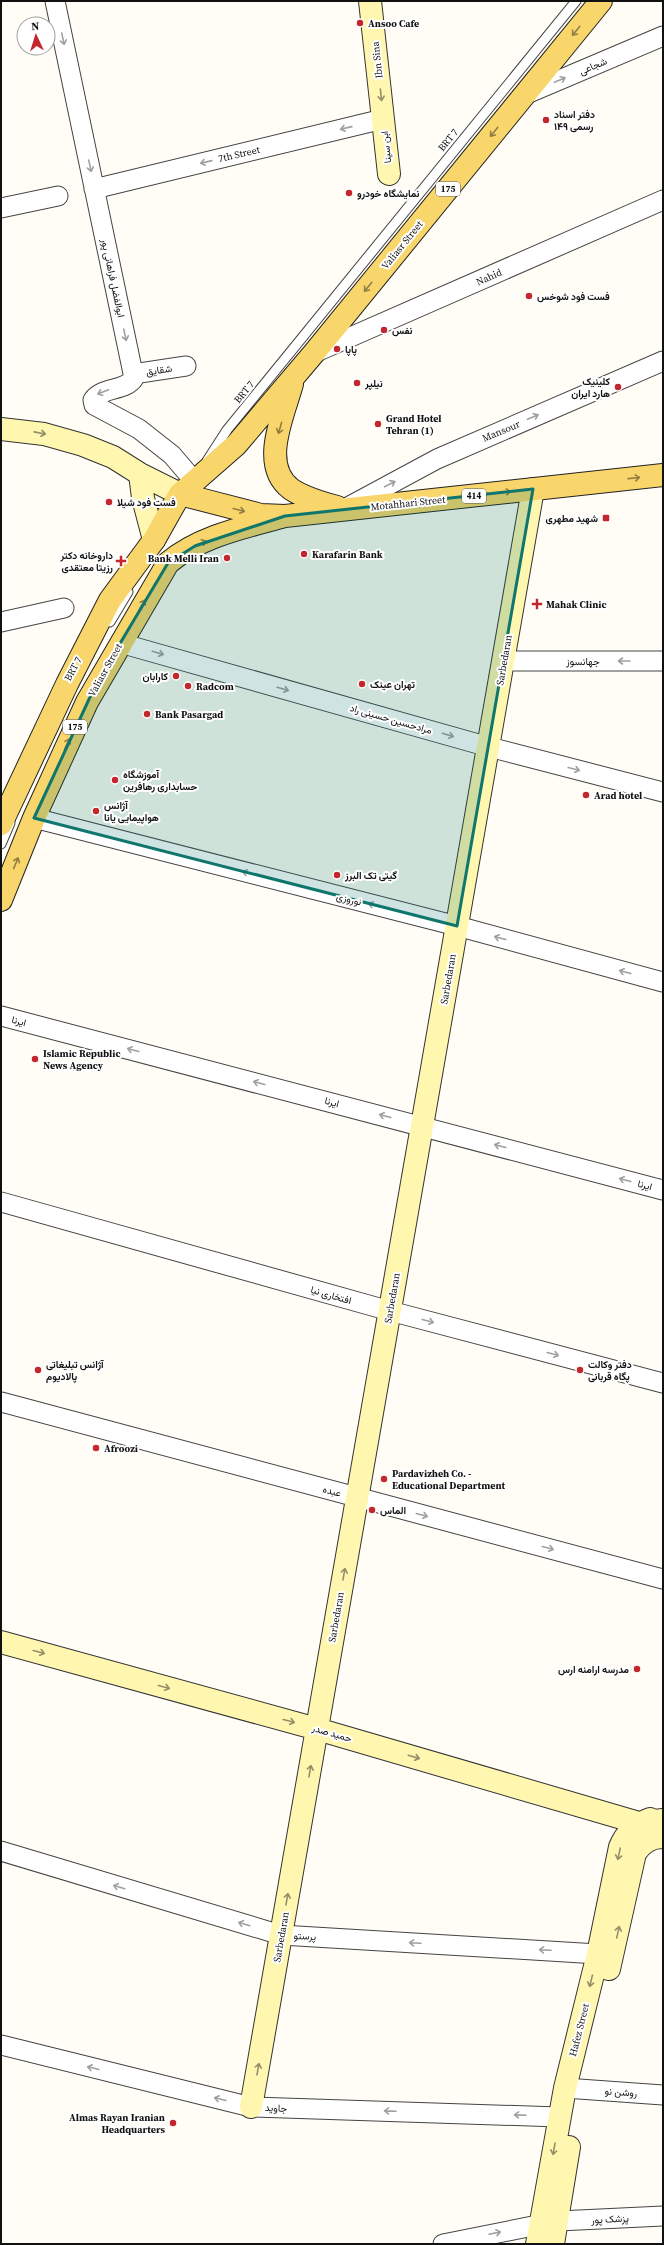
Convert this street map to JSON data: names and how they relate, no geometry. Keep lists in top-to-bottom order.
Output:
{
  "streets": {
    "main road": [
      "175",
      "Valiasr Street",
      "414",
      "Motahhari Street"
    ],
    "street": [
      "Ibn Sina",
      "شجاعی",
      "ابن سینا",
      "7th Street",
      "Nahid",
      "ابوالفضل فراهانی پور",
      "شقایق",
      "Mansour",
      "Sarbedaran",
      "جهانسوز",
      "مرادحسین حسینی راد",
      "نوروزی",
      "ايرنا",
      "افتخاری نیا",
      "عبده",
      "حمید صدر",
      "پرستو",
      "Hafez Street",
      "روشن نو",
      "جاوید",
      "پزشک پور"
    ],
    "lane": ["BRT 7"]
  },
  "crossings": [
    ["Ibn Sina", "ابن سینا"],
    ["Ibn Sina", "7th Street"],
    ["شجاعی", "Valiasr Street"],
    ["BRT 7", "Valiasr Street"],
    ["BRT 7", "Motahhari Street"],
    ["ابن سینا", "7th Street"],
    ["7th Street", "ابوالفضل فراهانی پور"],
    ["Valiasr Street", "Nahid"],
    ["Valiasr Street", "Motahhari Street"],
    ["Valiasr Street", "مرادحسین حسینی راد"],
    ["Valiasr Street", "نوروزی"],
    ["ابوالفضل فراهانی پور", "شقایق"],
    ["Mansour", "Motahhari Street"],
    ["Motahhari Street", "Sarbedaran"],
    ["Sarbedaran", "جهانسوز"],
    ["Sarbedaran", "مرادحسین حسینی راد"],
    ["Sarbedaran", "نوروزی"],
    ["Sarbedaran", "ايرنا"],
    ["Sarbedaran", "افتخاری نیا"],
    ["Sarbedaran", "عبده"],
    ["Sarbedaran", "حمید صدر"],
    ["Sarbedaran", "پرستو"],
    ["Sarbedaran", "جاوید"],
    ["حمید صدر", "Hafez Street"],
    ["پرستو", "Hafez Street"],
    ["Hafez Street", "روشن نو"],
    ["Hafez Street", "جاوید"],
    ["Hafez Street", "پزشک پور"]
  ],
  "one_way": [
    "Ibn Sina",
    "شجاعی",
    "7th Street",
    "ابوالفضل فراهانی پور",
    "Mansour",
    "Motahhari Street",
    "Sarbedaran",
    "جهانسوز",
    "مرادحسین حسینی راد",
    "نوروزی",
    "ايرنا",
    "افتخاری نیا",
    "عبده",
    "حمید صدر",
    "پرستو",
    "جاوید",
    "پزشک پور"
  ],
  "places": {
    "other": [
      "Ansoo Cafe",
      "دفتر اسناد رسمی ۱۴۹",
      "نمایشگاه خودرو",
      "فست فود شوخس",
      "نفس",
      "پاپا",
      "نیلپر",
      "کلینیک هارد ایران",
      "Grand Hotel Tehran (1)",
      "فست فود شیلا",
      "Karafarin Bank",
      "Bank Melli Iran",
      "کارابان",
      "تهران عینک",
      "Radcom",
      "Bank Pasargad",
      "آموزشگاه حسابداری رهافرین",
      "Arad hotel",
      "آژانس هواپیمایی یانا",
      "گیتی تک البرز",
      "Islamic Republic News Agency",
      "آژانس تبلیغاتی پالادیوم",
      "دفتر وکالت پگاه قربانی",
      "Afroozi",
      "Pardavizheh Co. - Educational Department",
      "الماس",
      "مدرسه ارامنه ارس",
      "Almas Rayan Iranian Headquarters"
    ],
    "transit": ["شهید مطهری"],
    "health": ["داروخانه دکتر رزیتا معتقدی", "Mahak Clinic"]
  },
  "north": "top"
}
